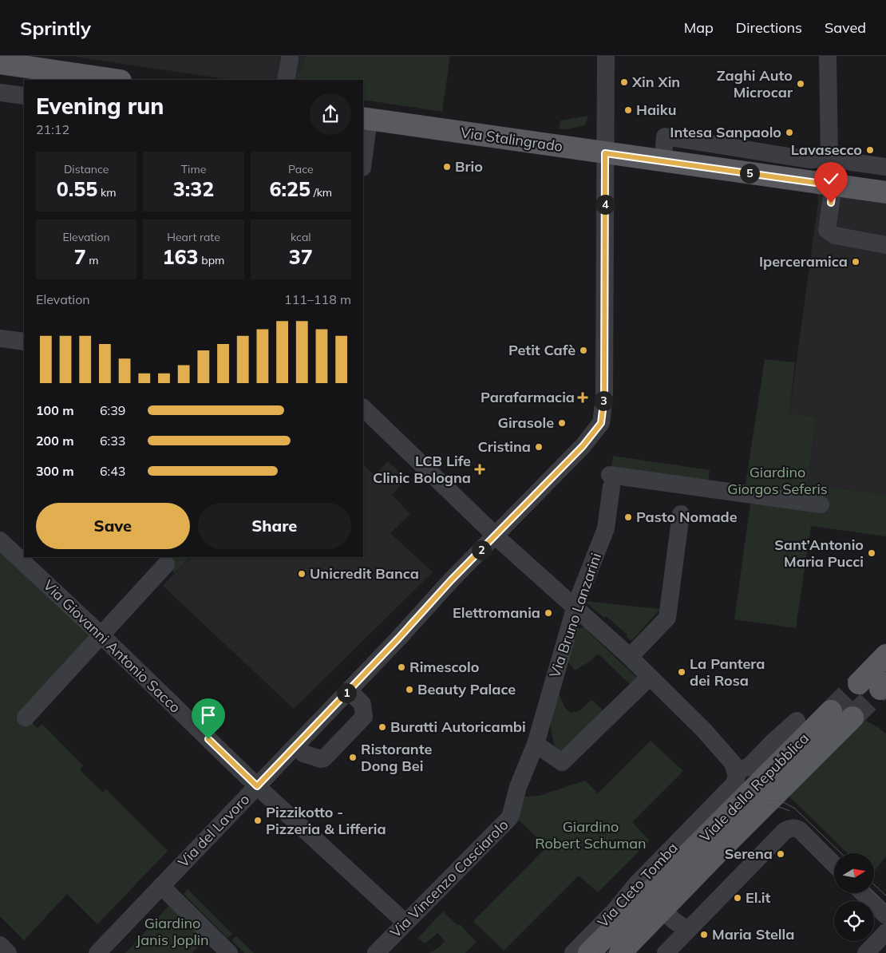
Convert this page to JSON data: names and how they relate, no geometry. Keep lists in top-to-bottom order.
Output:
{
  "streets": {
    "main road": ["Via Stalingrado", "Viale della Repubblica"],
    "street": [
      "Via Bruno Lanzarini",
      "Via Giovanni Antonio Sacco",
      "Via del Lavoro",
      "Via Vincenzo Casciarolo",
      "Via Cleto Tomba"
    ]
  },
  "crossings": [
    ["Via Stalingrado", "Via del Lavoro"],
    ["Via Bruno Lanzarini", "Via Vincenzo Casciarolo"],
    ["Via Giovanni Antonio Sacco", "Via del Lavoro"],
    ["Via Giovanni Antonio Sacco", "Via Vincenzo Casciarolo"],
    ["Viale della Repubblica", "Via Cleto Tomba"]
  ],
  "parks": ["Giardino Giorgos Seferis", "Giardino Robert Schuman", "Giardino Janis Joplin"],
  "places": {
    "other": [
      "Xin Xin",
      "Zaghi Auto Microcar",
      "Haiku",
      "Intesa Sanpaolo",
      "Lavasecco",
      "Brio",
      "Iperceramica",
      "Petit Cafè",
      "Girasole",
      "Cristina",
      "Pasto Nomade",
      "Sant’Antonio Maria Pucci",
      "Unicredit Banca",
      "Elettromania",
      "Rimescolo",
      "La Pantera dei Rosa",
      "Beauty Palace",
      "Buratti Autoricambi",
      "Ristorante Dong Bei",
      "Pizzikotto - Pizzeria & Lifferia",
      "Serena",
      "El.it",
      "Maria Stella"
    ],
    "health": ["Parafarmacia", "LCB Life Clinic Bologna"]
  },
  "north": "right",
  "page": {
    "header": "Sprintly",
    "nav": ["Map", "Directions", "Saved"],
    "heading": ["Evening run", "21:12"],
    "stats": [
      ["Distance", "0.55 km"],
      ["Time", "3:32"],
      ["Pace", "6:25 /km"],
      ["Elevation", "7 m"],
      ["Heart rate", "163 bpm"],
      ["kcal", "37"]
    ],
    "pins": [
      "5",
      "4",
      "3",
      "2",
      "1"
    ],
    "chart": ["Elevation", "111–118 m"],
    "list": [
      {
        "name": "100 m",
        "note": "6:39"
      },
      {
        "name": "200 m",
        "note": "6:33"
      },
      {
        "name": "300 m",
        "note": "6:43"
      }
    ],
    "buttons": ["Save", "Share"]
  }
}
